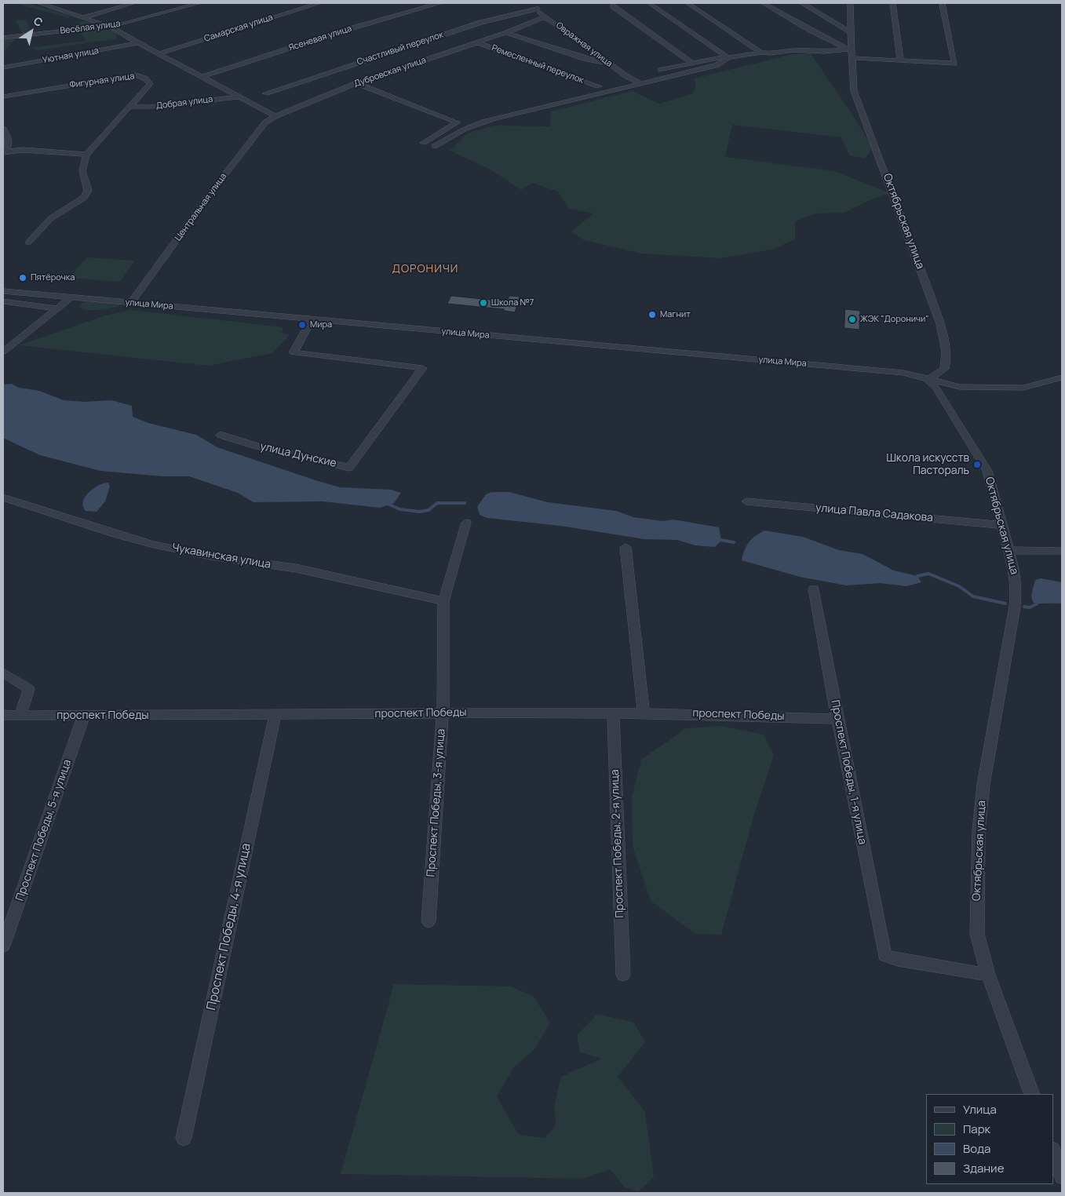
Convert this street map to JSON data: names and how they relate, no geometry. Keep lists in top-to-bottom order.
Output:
{
  "streets": {
    "street": [
      "Весёлая улица",
      "Самарская улица",
      "Ясеневая улица",
      "Овражная улица",
      "Счастливый переулок",
      "Уютная улица",
      "Ремесленный переулок",
      "Дубровская улица",
      "Фигурная улица",
      "Добрая улица",
      "Центральная улица",
      "Октябрьская улица",
      "улица Мира",
      "улица Дунские",
      "улица Павла Садакова",
      "Чукавинская улица",
      "проспект Победы",
      "Проспект Победы, 1-я улица",
      "Проспект Победы, 3-я улица",
      "Проспект Победы, 5-я улица",
      "Проспект Победы, 2-я улица",
      "Проспект Победы, 4-я улица"
    ]
  },
  "crossings": [
    ["Овражная улица", "Счастливый переулок"],
    ["Овражная улица", "Дубровская улица"],
    ["Ремесленный переулок", "Дубровская улица"],
    ["Дубровская улица", "Центральная улица"],
    ["Фигурная улица", "Добрая улица"],
    ["Центральная улица", "улица Мира"],
    ["Октябрьская улица", "улица Мира"],
    ["Октябрьская улица", "улица Павла Садакова"],
    ["Октябрьская улица", "Проспект Победы, 1-я улица"],
    ["улица Мира", "улица Дунские"],
    ["Чукавинская улица", "Проспект Победы, 3-я улица"],
    ["проспект Победы", "Проспект Победы, 1-я улица"],
    ["проспект Победы", "Проспект Победы, 3-я улица"],
    ["проспект Победы", "Проспект Победы, 5-я улица"],
    ["проспект Победы", "Проспект Победы, 2-я улица"],
    ["проспект Победы", "Проспект Победы, 4-я улица"]
  ],
  "districts": ["ДОРОНИЧИ"],
  "places": [
    "Пятёрочка",
    "Школа №7",
    "Магнит",
    "ЖЭК \"Дороничи\"",
    "Мира",
    "Школа искусств Пастораль"
  ],
  "legend": [
    "Улица",
    "Парк",
    "Вода",
    "Здание"
  ],
  "north": "top right"
}
